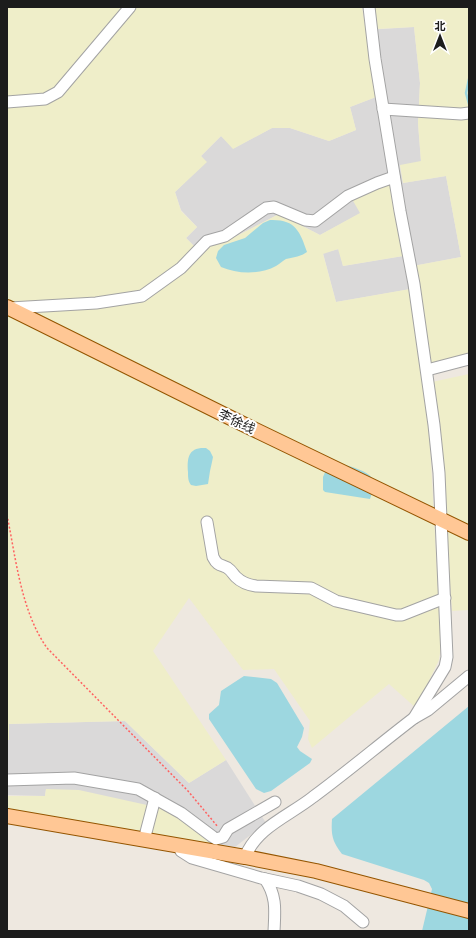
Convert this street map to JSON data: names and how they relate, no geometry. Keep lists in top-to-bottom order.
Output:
{
  "streets": {
    "main road": ["李徐线"]
  },
  "north": "top"
}
